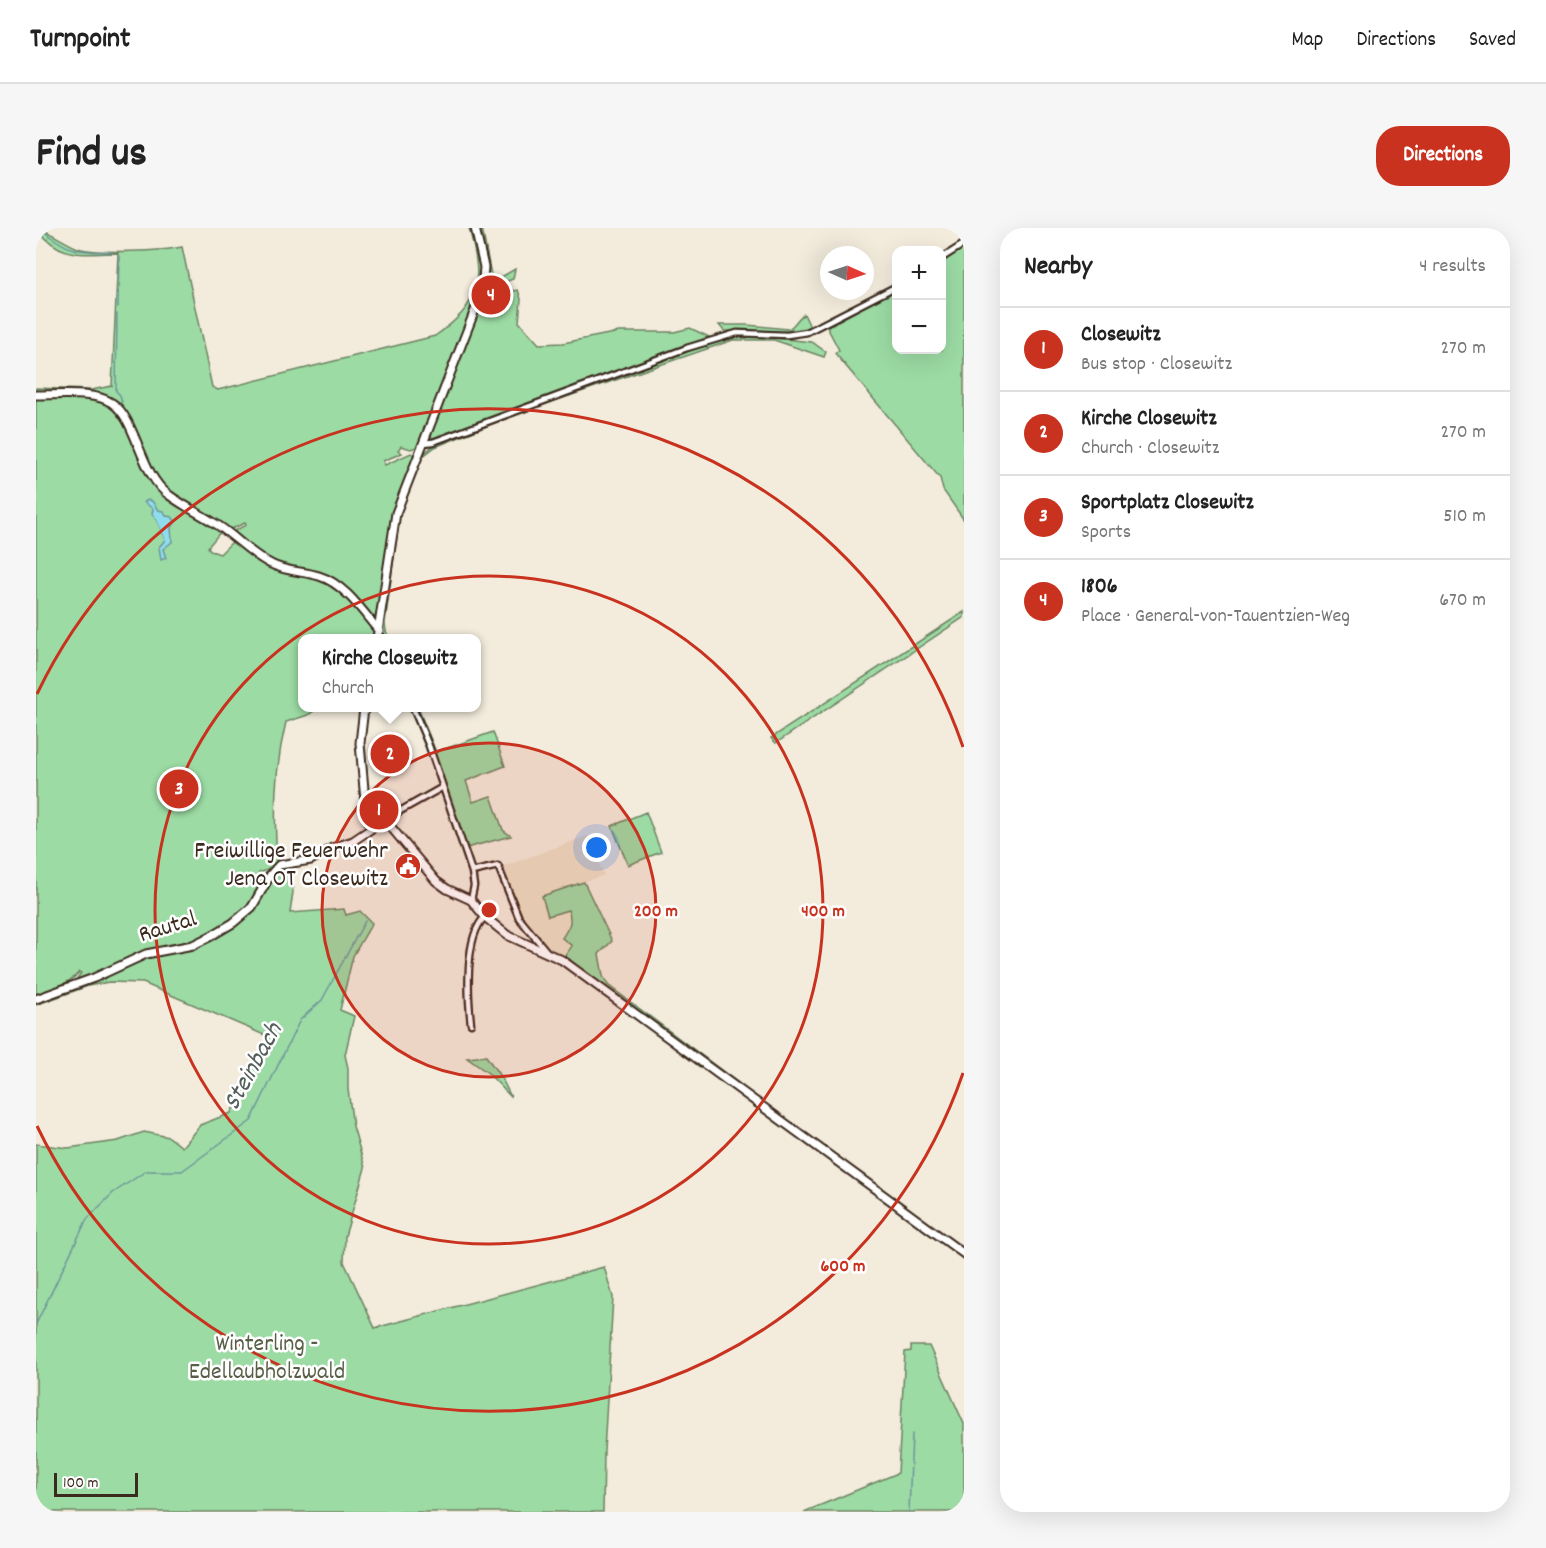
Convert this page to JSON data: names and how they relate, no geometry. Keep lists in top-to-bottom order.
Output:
{
  "streets": {
    "street": ["Rautal"]
  },
  "water": ["Steinbach"],
  "parks": ["Winterling - Edellaubholzwald"],
  "places": {
    "public building": ["Freiwillige Feuerwehr Jena OT Closewitz"]
  },
  "scale_bar": "100 m",
  "north": "right",
  "page": {
    "header": "Turnpoint",
    "nav": ["Map", "Directions", "Saved"],
    "title": "Find us",
    "buttons": "Directions",
    "heading": ["Nearby", "4 results"],
    "map_buttons": ["+", "−"],
    "pins": [
      "4",
      "2",
      "3",
      "1"
    ],
    "list": [
      {
        "mark": "1",
        "name": "Closewitz",
        "note": "Bus stop · Closewitz",
        "value": "270 m"
      },
      {
        "mark": "2",
        "name": "Kirche Closewitz",
        "note": "Church · Closewitz",
        "value": "270 m"
      },
      {
        "mark": "3",
        "name": "Sportplatz Closewitz",
        "note": "Sports",
        "value": "510 m"
      },
      {
        "mark": "4",
        "name": "1806",
        "note": "Place · General-von-Tauentzien-Weg",
        "value": "670 m"
      }
    ],
    "popup": ["Kirche Closewitz", "Church"],
    "scale": "100 m"
  },
  "rings": ["200 m", "400 m", "600 m"]
}
